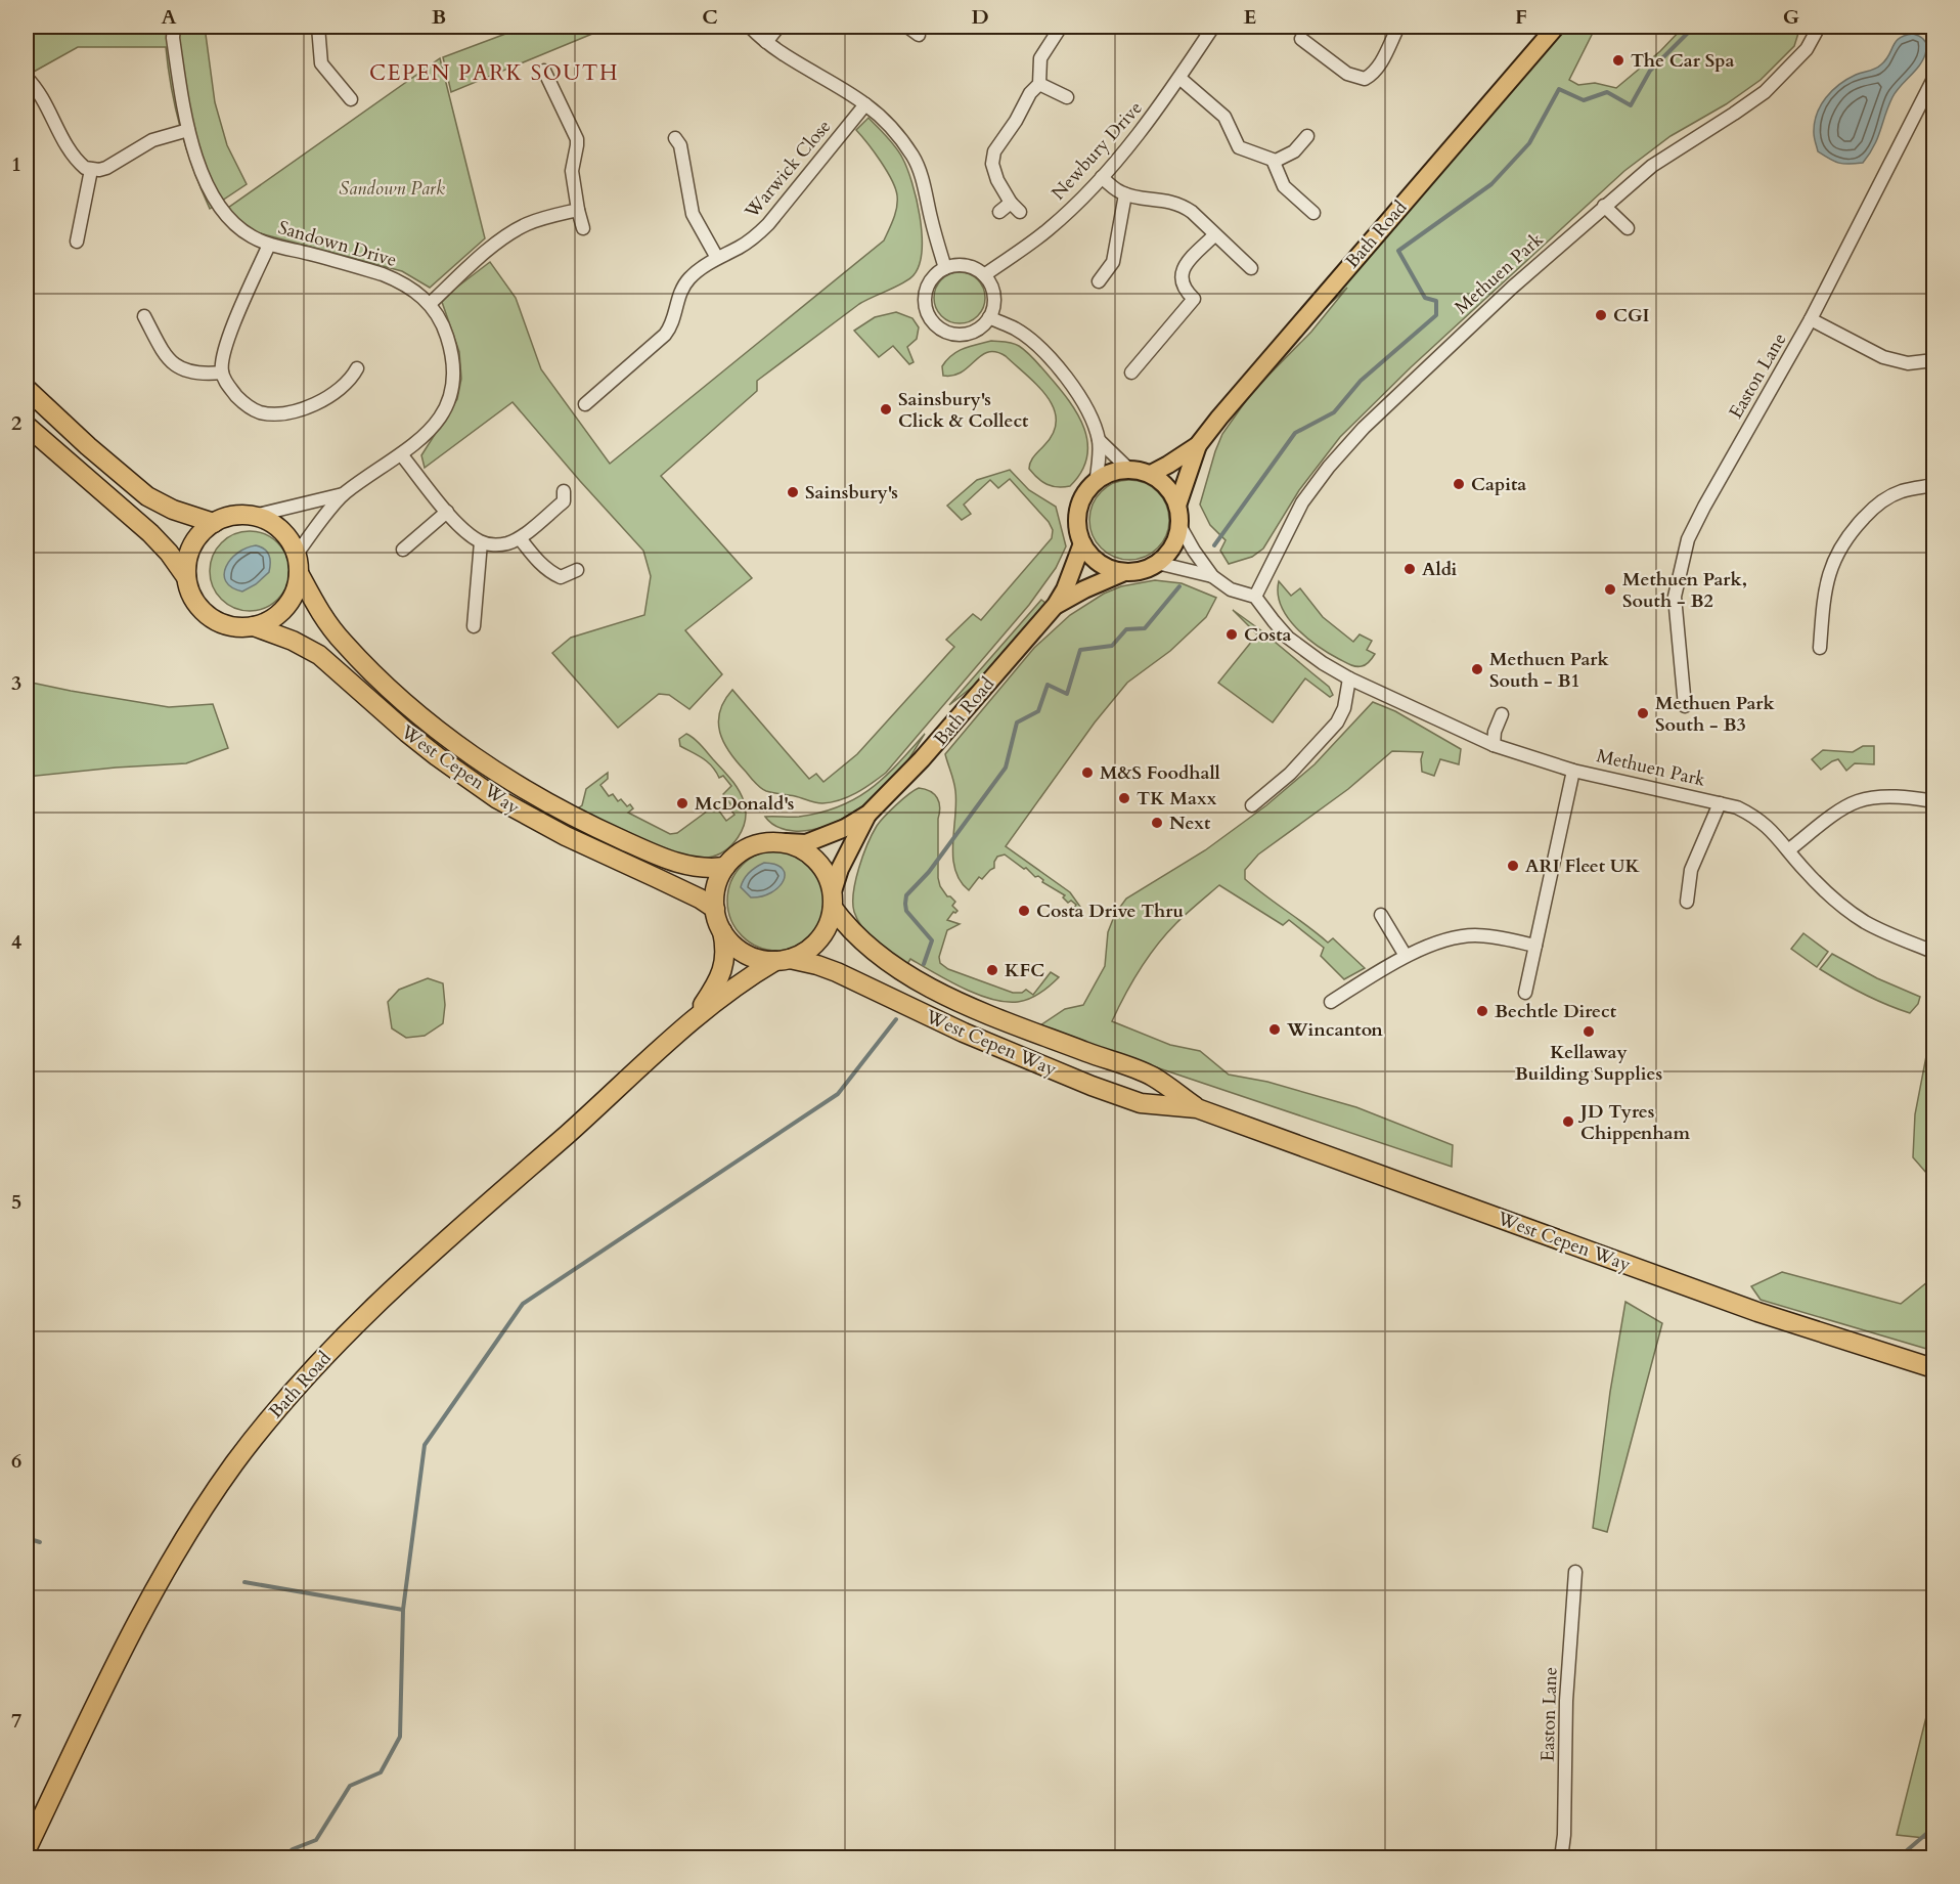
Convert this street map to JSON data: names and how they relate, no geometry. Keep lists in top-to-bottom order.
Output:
{
  "streets": {
    "highway": ["Bath Road", "West Cepen Way"],
    "street": [
      "Newbury Drive",
      "Warwick Close",
      "Sandown Drive",
      "Methuen Park",
      "Easton Lane"
    ]
  },
  "crossings": [
    ["Bath Road", "West Cepen Way"],
    ["Sandown Drive", "West Cepen Way"]
  ],
  "districts": ["CEPEN PARK SOUTH"],
  "parks": ["Sandown Park"],
  "places": [
    "The Car Spa",
    "CGI",
    "Sainsbury's Click & Collect",
    "Capita",
    "Sainsbury's",
    "Aldi",
    "Methuen Park, South - B2",
    "Costa",
    "Methuen Park South - B1",
    "Methuen Park South - B3",
    "M&S Foodhall",
    "TK Maxx",
    "McDonald's",
    "Next",
    "ARI Fleet UK",
    "Costa Drive Thru",
    "KFC",
    "Bechtle Direct",
    "Wincanton",
    "Kellaway Building Supplies",
    "JD Tyres Chippenham"
  ],
  "grid": {
    "columns": [
      "A",
      "B",
      "C",
      "D",
      "E",
      "F",
      "G"
    ],
    "rows": [
      "1",
      "2",
      "3",
      "4",
      "5",
      "6",
      "7"
    ]
  }
}
